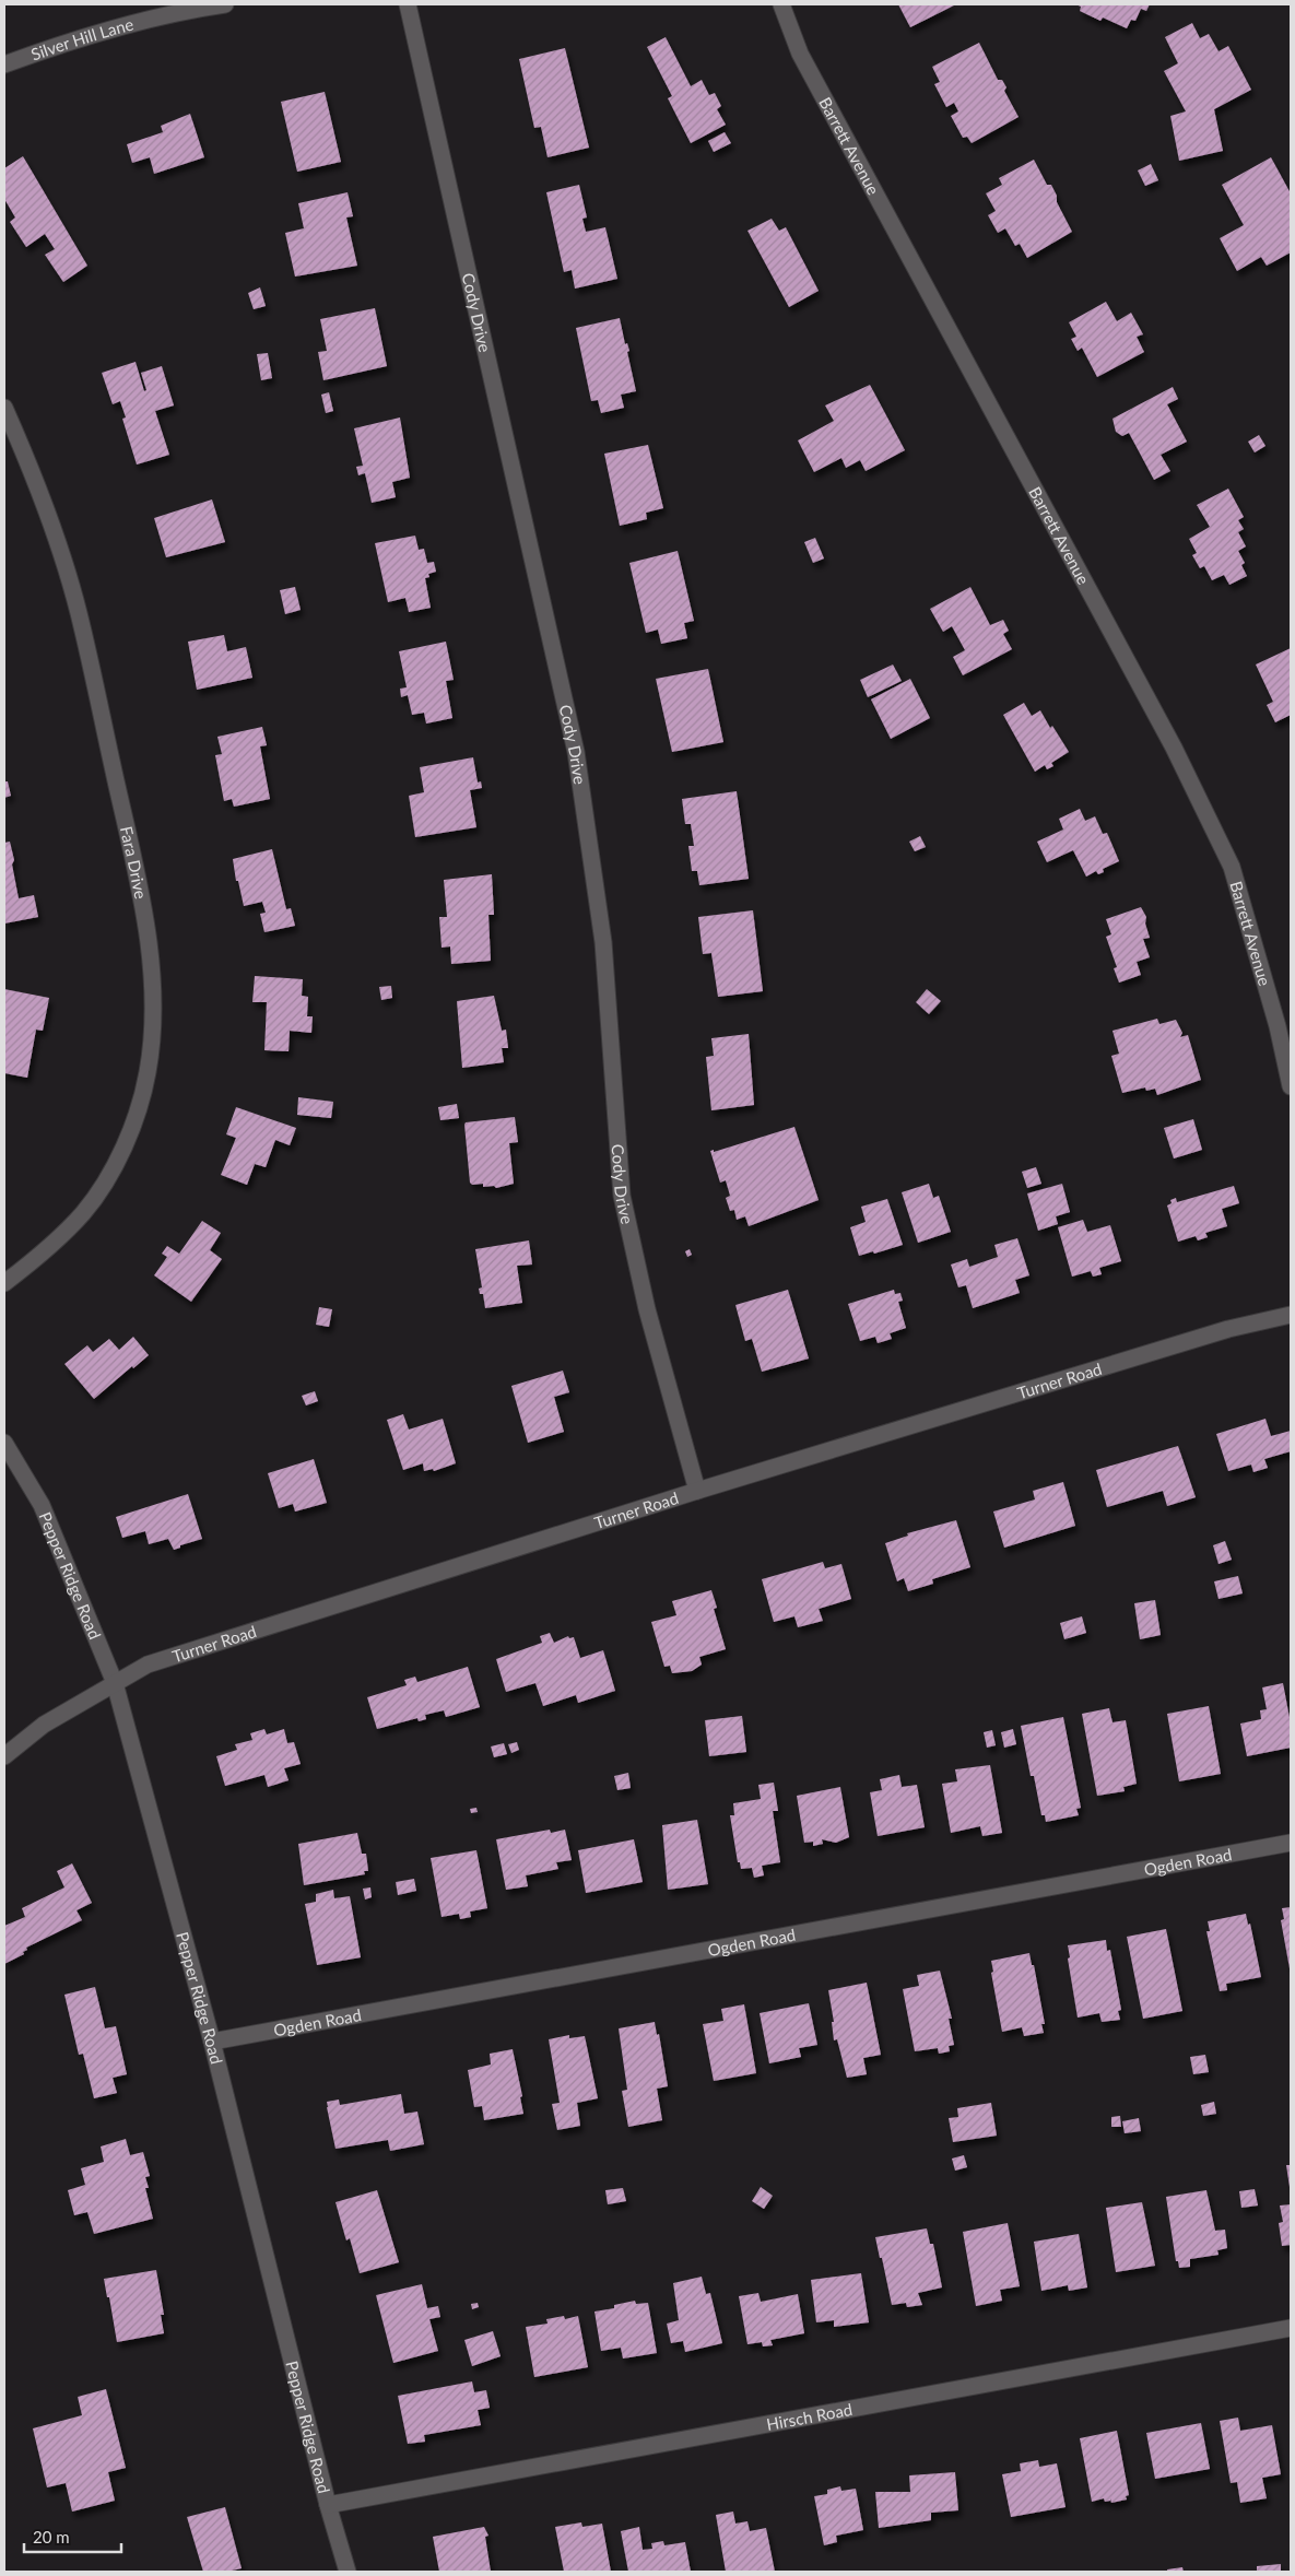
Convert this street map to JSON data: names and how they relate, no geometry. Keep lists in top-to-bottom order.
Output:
{
  "streets": {
    "street": [
      "Silver Hill Lane",
      "Barrett Avenue",
      "Cody Drive",
      "Fara Drive",
      "Turner Road",
      "Pepper Ridge Road",
      "Ogden Road",
      "Hirsch Road"
    ]
  },
  "crossings": [
    ["Cody Drive", "Turner Road"],
    ["Turner Road", "Pepper Ridge Road"],
    ["Pepper Ridge Road", "Ogden Road"],
    ["Pepper Ridge Road", "Hirsch Road"]
  ],
  "scale_bar": "20 m"
}
